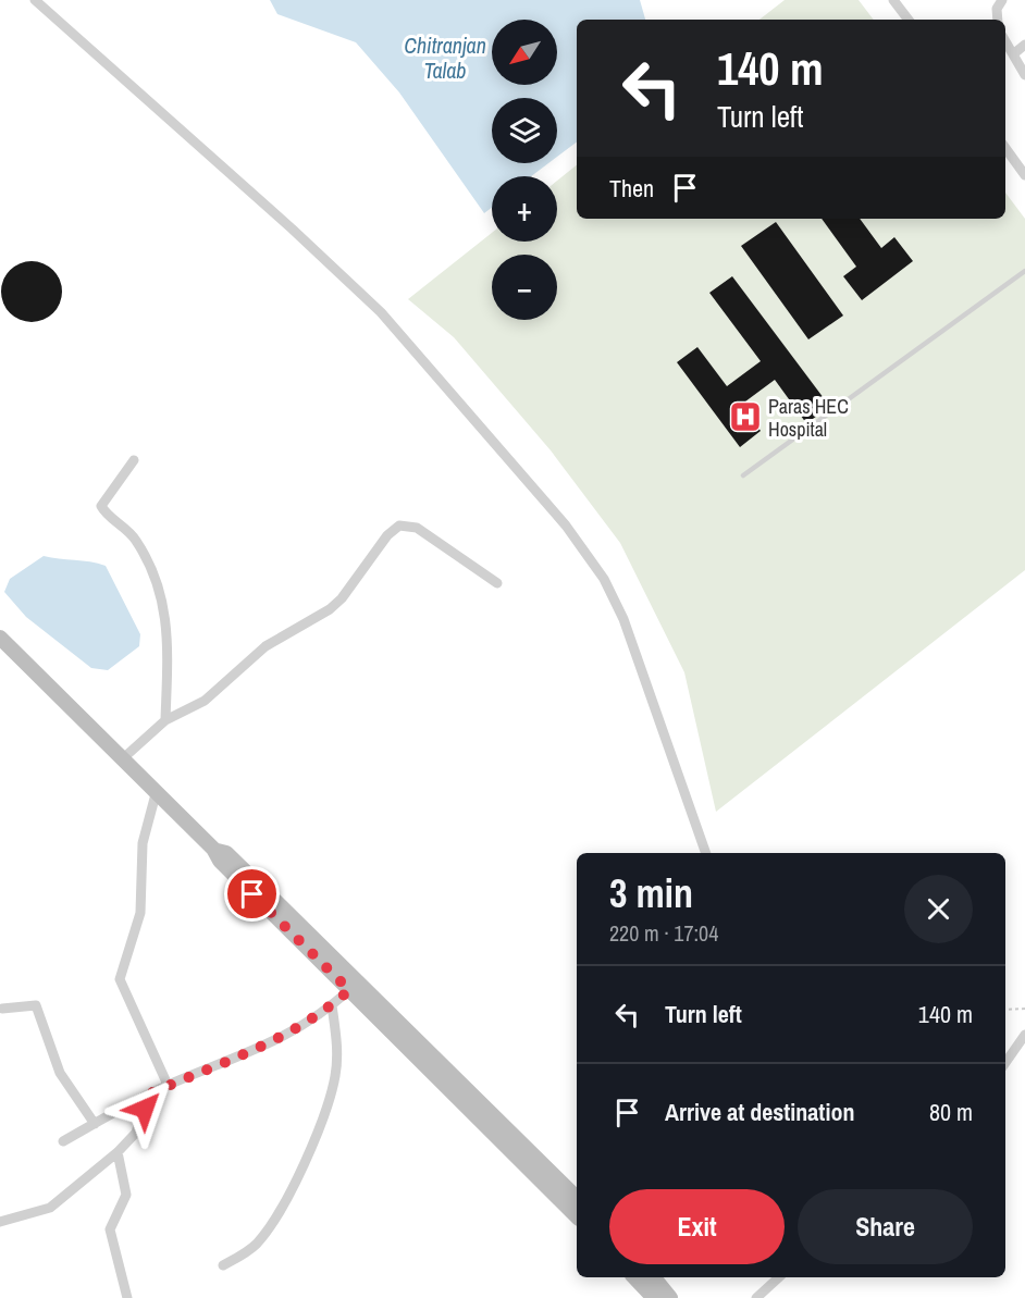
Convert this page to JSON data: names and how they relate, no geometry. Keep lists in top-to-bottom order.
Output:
{
  "water": ["Chitranjan Talab"],
  "places": {
    "hospital": ["Paras HEC Hospital"]
  },
  "north": "bottom left",
  "page": {
    "map_buttons": ["+", "−"],
    "turn": ["140 m", "Turn left"],
    "then": "Then",
    "heading": ["3 min", "220 m · 17:04"],
    "list": [
      {
        "name": "Turn left",
        "value": "140 m"
      },
      {
        "name": "Arrive at destination",
        "value": "80 m"
      }
    ],
    "buttons": ["Exit", "Share"]
  }
}
